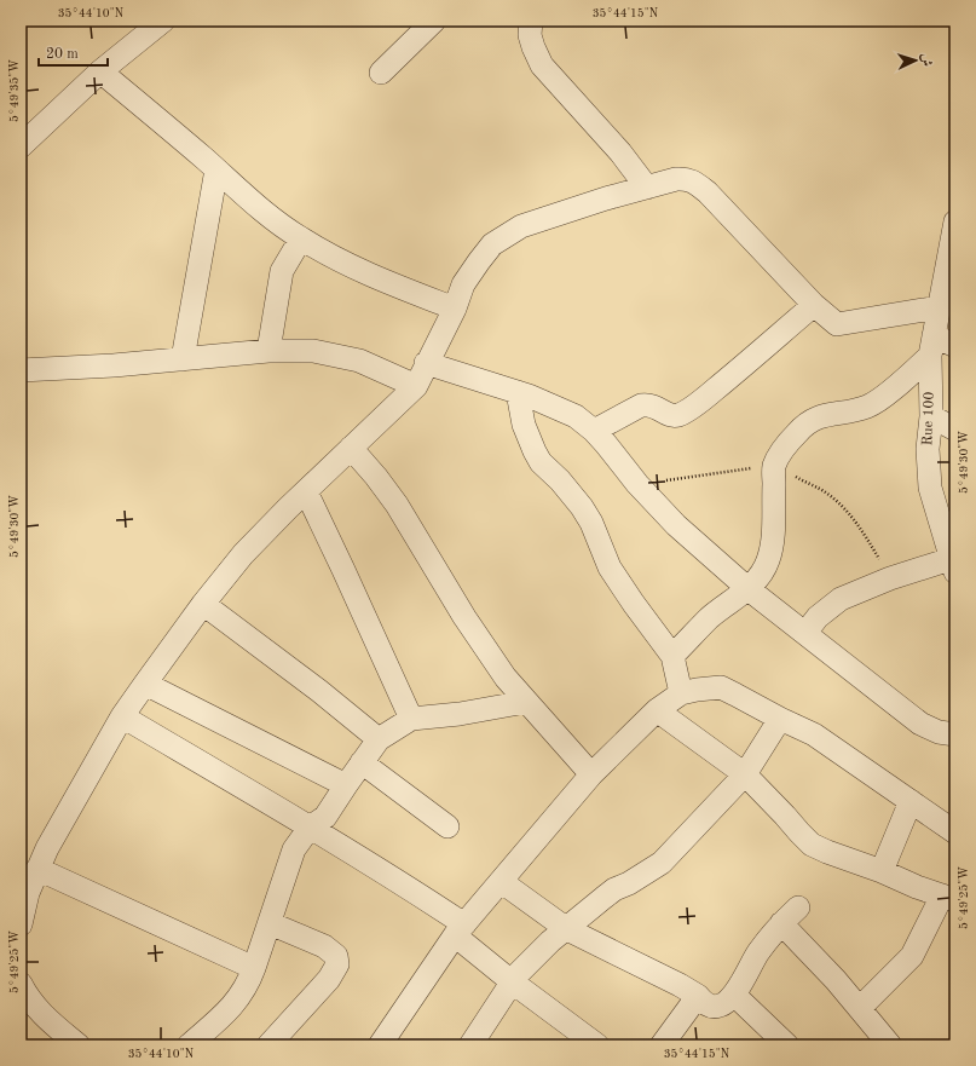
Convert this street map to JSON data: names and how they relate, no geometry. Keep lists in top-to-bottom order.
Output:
{
  "streets": {
    "street": ["Rue 100"]
  },
  "scale_bar": "20 m",
  "north": "right",
  "coordinates": [
    "35°44'10\"N",
    "35°44'15\"N",
    "5°49'35\"W",
    "5°49'30\"W",
    "5°49'25\"W"
  ]
}
